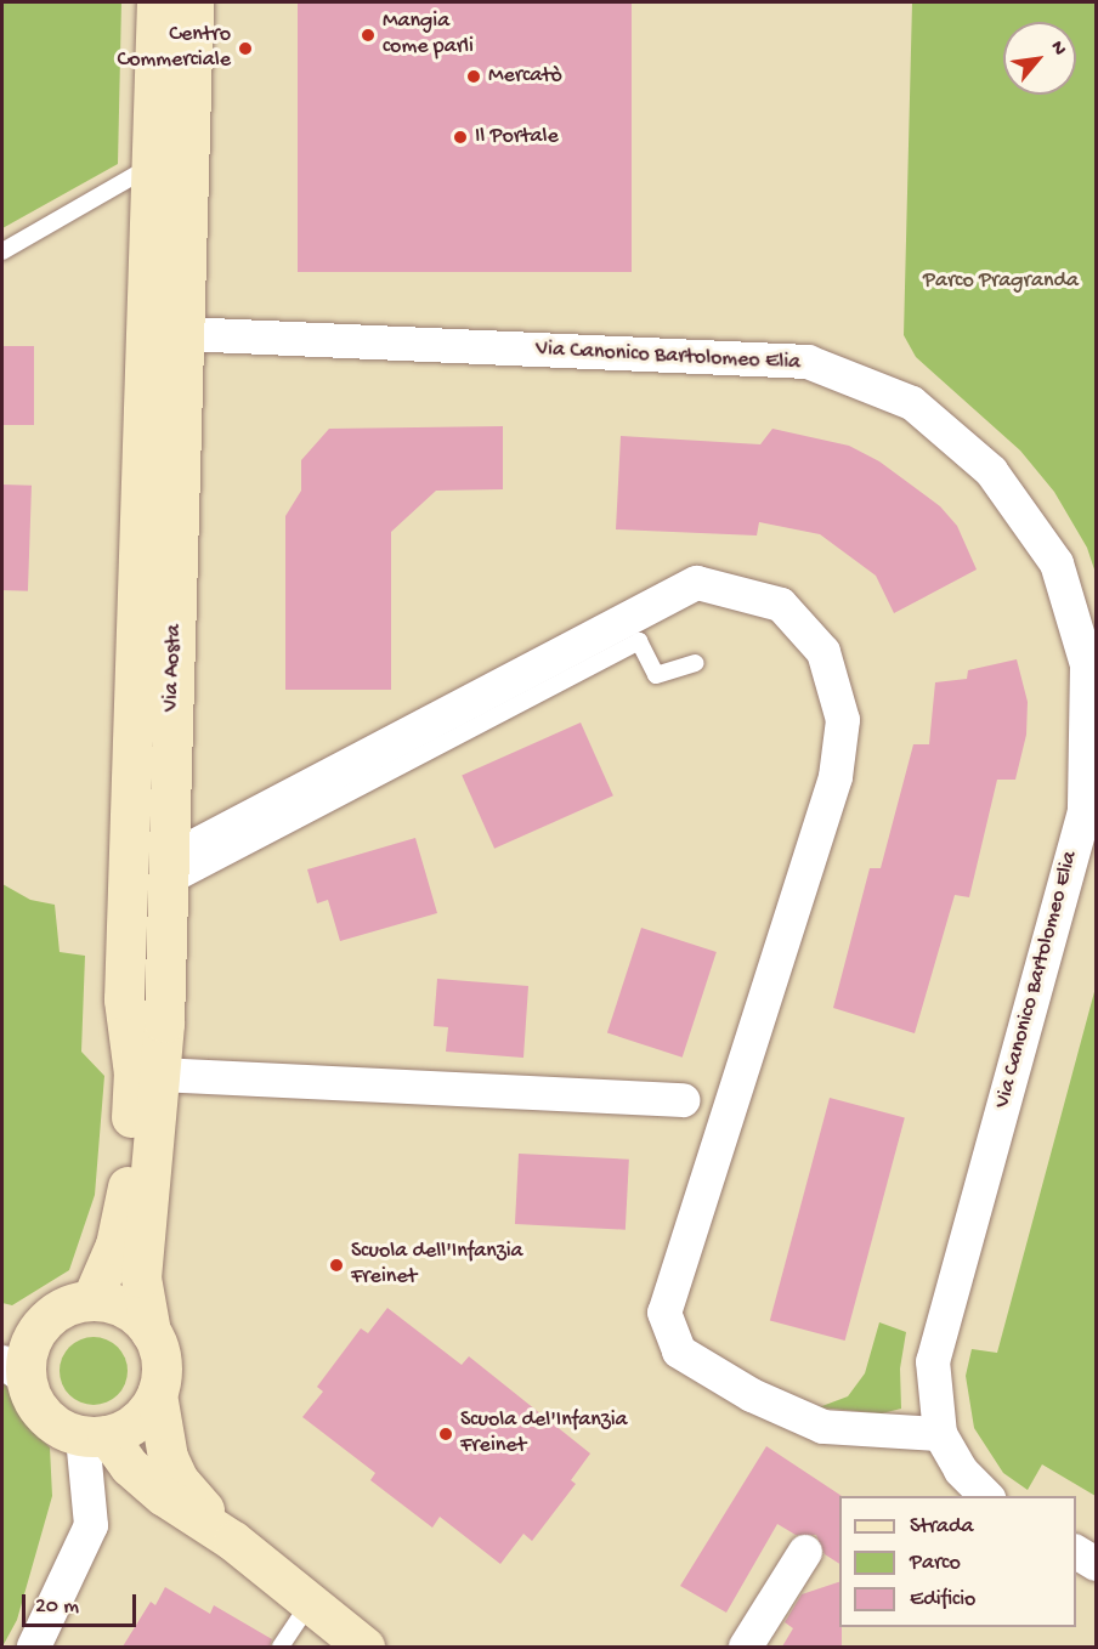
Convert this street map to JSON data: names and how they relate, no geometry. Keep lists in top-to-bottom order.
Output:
{
  "streets": {
    "street": ["Via Canonico Bartolomeo Elia", "Via Aosta"]
  },
  "crossings": [
    ["Via Canonico Bartolomeo Elia", "Via Aosta"]
  ],
  "parks": ["Parco Pragranda"],
  "places": [
    "Mangia come parli",
    "Centro Commerciale",
    "Mercatò",
    "Il Portale",
    "Scuola dell'Infanzia Freinet",
    "Scuola del'Infanzia Freinet"
  ],
  "legend": ["Strada", "Parco", "Edificio"],
  "scale_bar": "20 m",
  "north": "top right"
}
